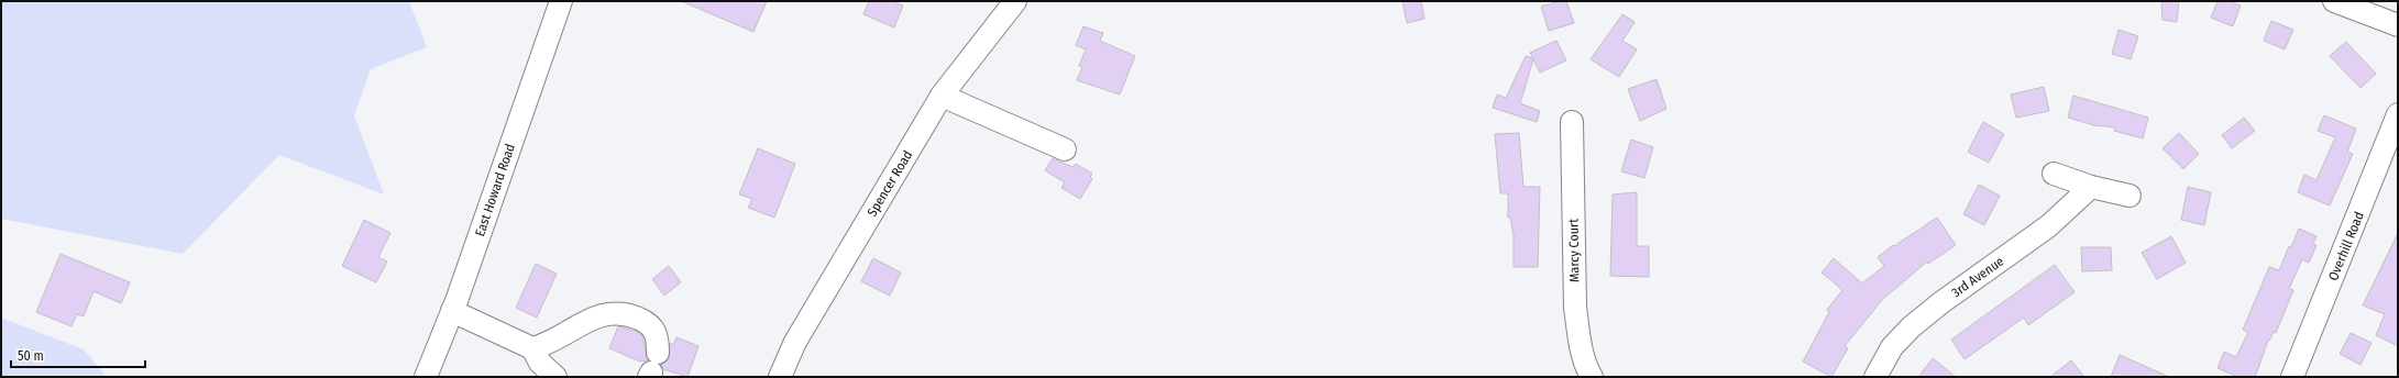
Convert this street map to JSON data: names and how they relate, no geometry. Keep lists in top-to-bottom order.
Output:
{
  "streets": {
    "street": [
      "Spencer Road",
      "East Howard Road",
      "Overhill Road",
      "Marcy Court",
      "3rd Avenue"
    ]
  },
  "scale_bar": "50 m"
}
